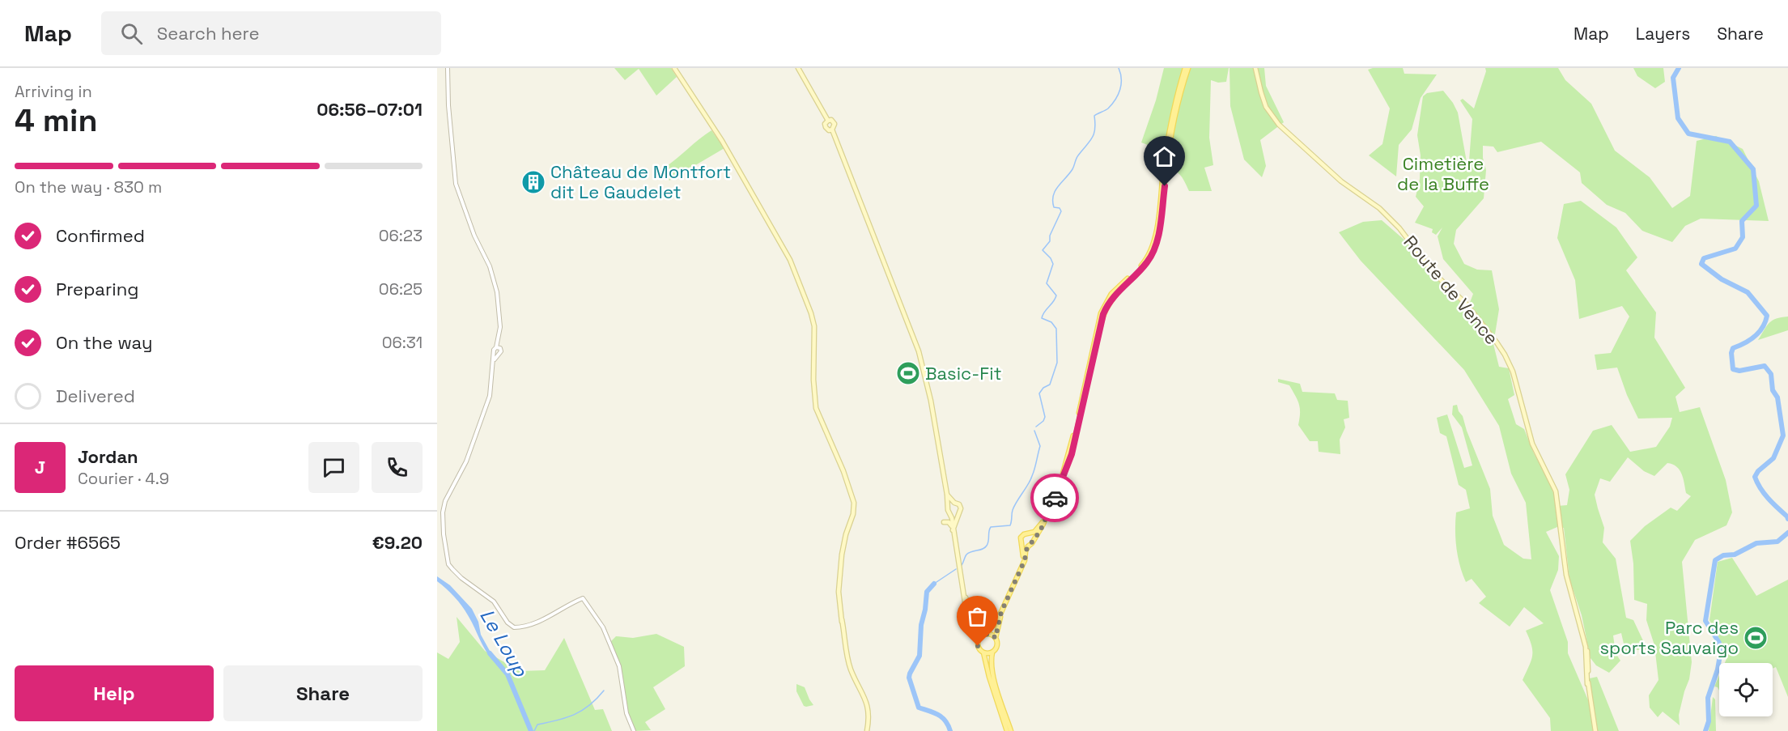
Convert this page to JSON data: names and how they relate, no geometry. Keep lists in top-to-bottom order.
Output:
{
  "streets": {
    "main road": ["Route de Vence"]
  },
  "water": ["Le Loup"],
  "parks": ["Cimetière de la Buffe"],
  "places": {
    "building": ["Château de Montfort dit Le Gaudelet"],
    "sports": ["Basic-Fit", "Parc des sports Sauvaigo"]
  },
  "page": {
    "header": "Map",
    "search": "Search here",
    "nav": ["Map", "Layers", "Share"],
    "heading": ["4 min", "Arriving in", "06:56–07:01"],
    "panel": [
      "Jordan",
      "Courier · 4.9",
      "Order #6565",
      "€9.20"
    ],
    "bar": "On the way · 830 m",
    "list": [
      ["Confirmed", "06:23"],
      ["Preparing", "06:25"],
      ["On the way", "06:31"],
      "Delivered"
    ],
    "round": "J",
    "buttons": ["Help", "Share"]
  }
}
